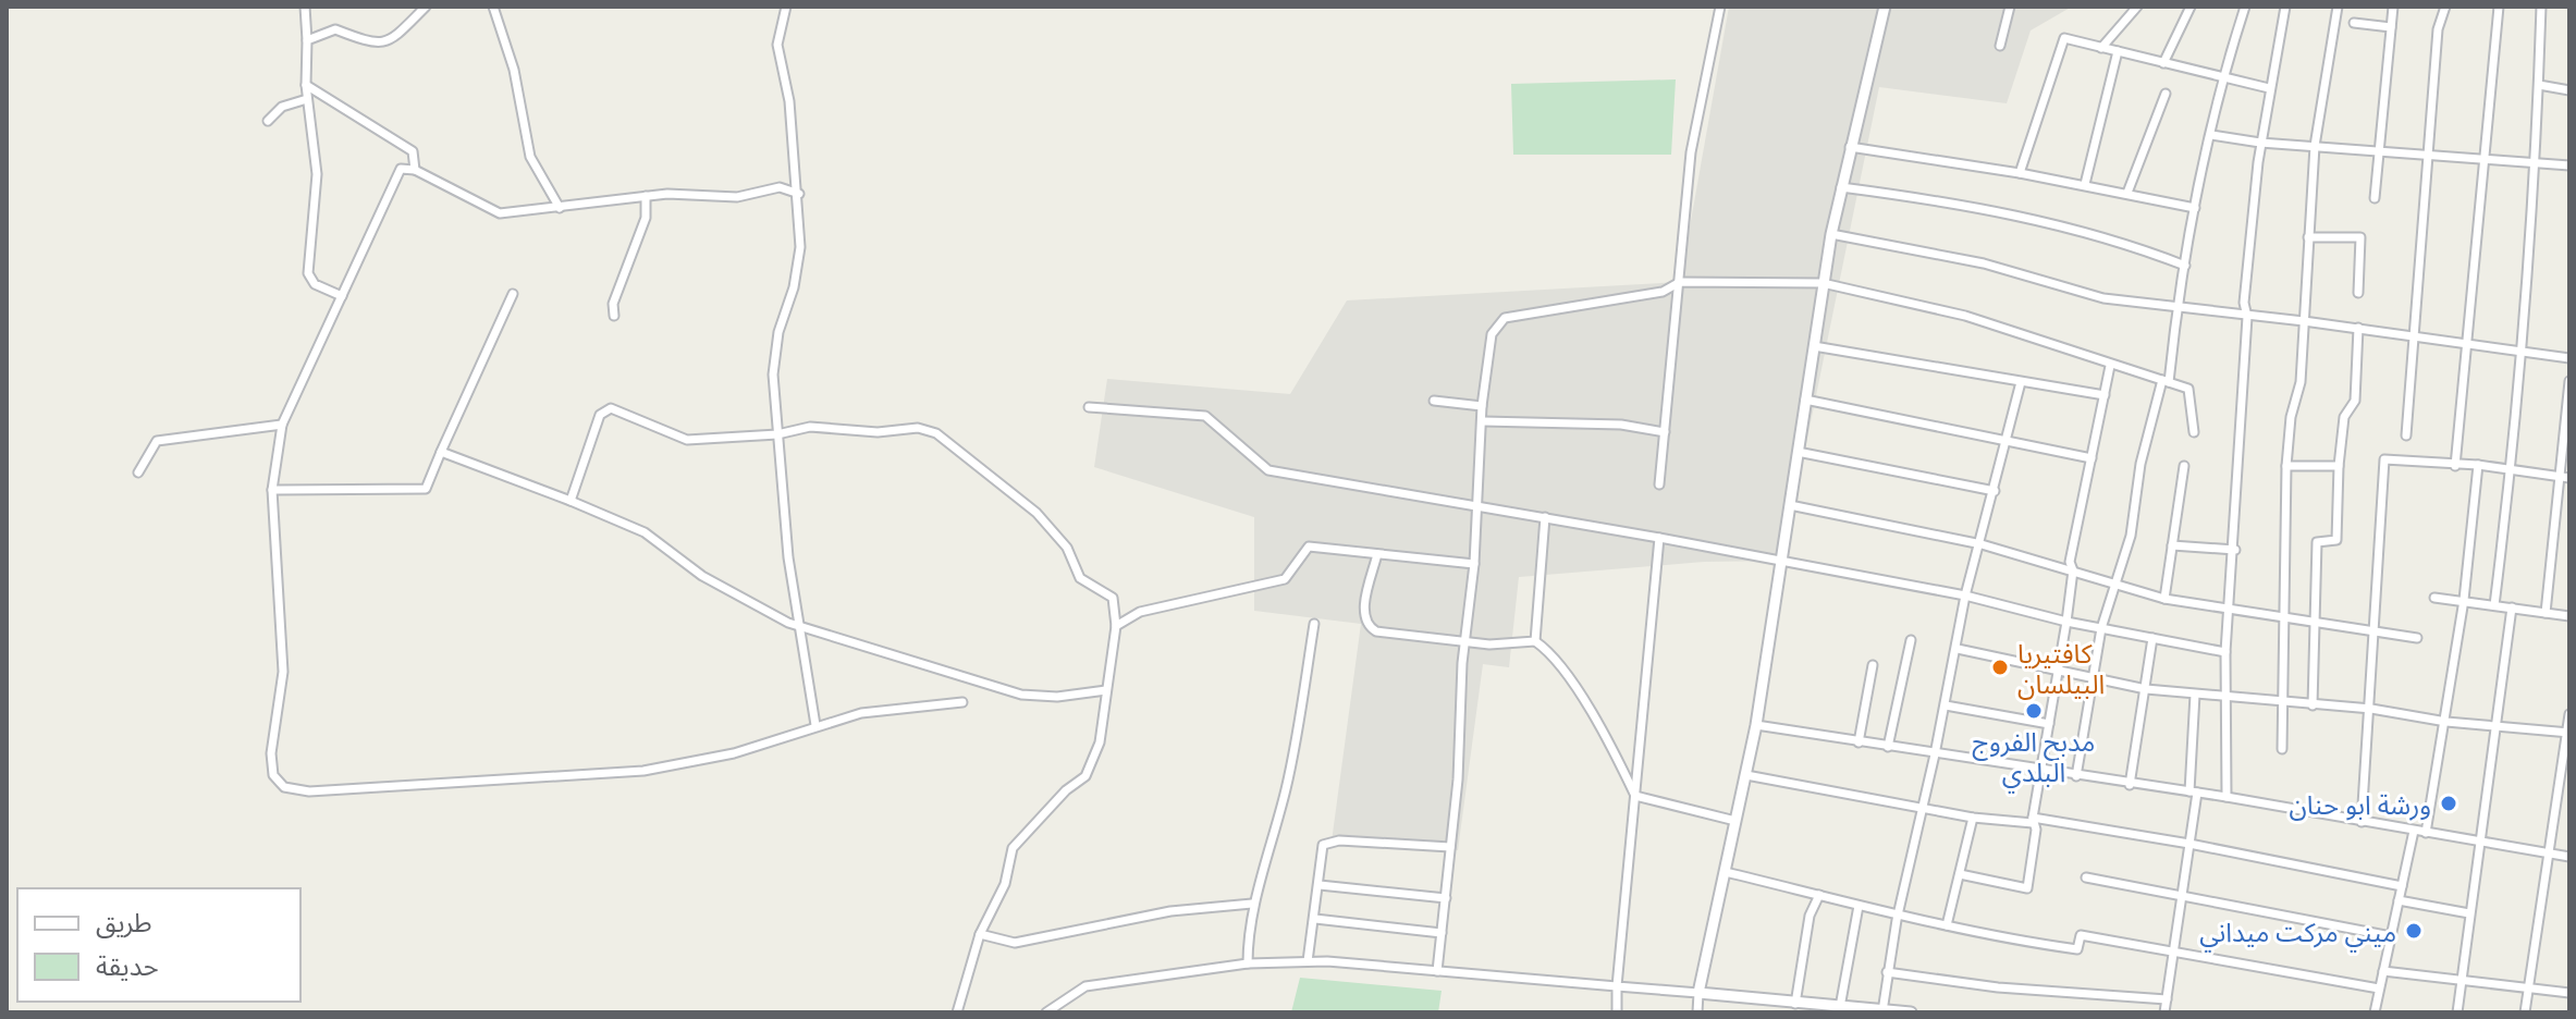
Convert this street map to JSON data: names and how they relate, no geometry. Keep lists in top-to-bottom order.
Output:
{
  "places": [
    "كافتيريا البيلسان",
    "مدبح الفروج البلدي",
    "ورشة ابو حنان",
    "ميني مركت ميداني"
  ],
  "legend": ["طريق", "حديقة"]
}
